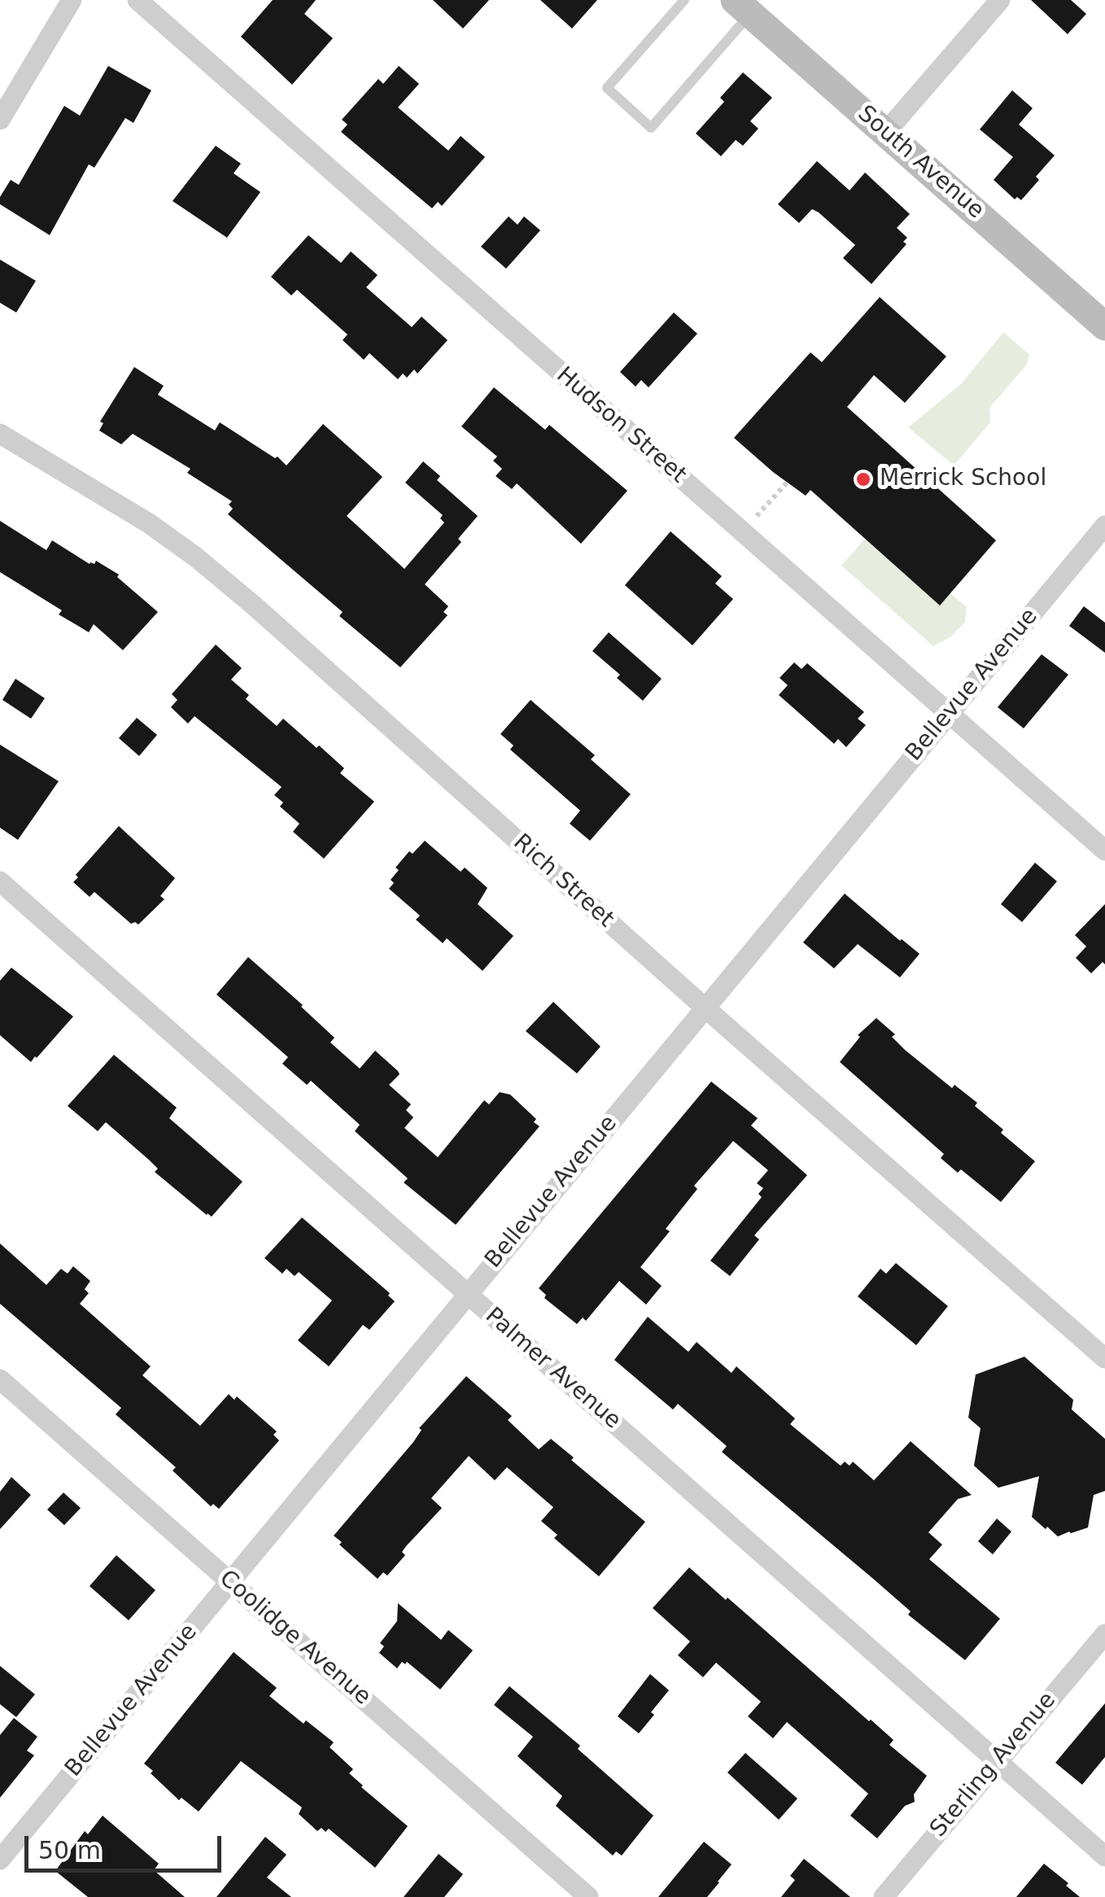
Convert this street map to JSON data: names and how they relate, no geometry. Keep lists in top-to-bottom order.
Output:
{
  "streets": {
    "main road": ["South Avenue"],
    "street": [
      "Hudson Street",
      "Bellevue Avenue",
      "Rich Street",
      "Palmer Avenue",
      "Coolidge Avenue",
      "Sterling Avenue"
    ]
  },
  "crossings": [
    ["Hudson Street", "Bellevue Avenue"],
    ["Bellevue Avenue", "Rich Street"],
    ["Bellevue Avenue", "Palmer Avenue"],
    ["Bellevue Avenue", "Coolidge Avenue"],
    ["Palmer Avenue", "Sterling Avenue"]
  ],
  "places": ["Merrick School"],
  "scale_bar": "50 m"
}
